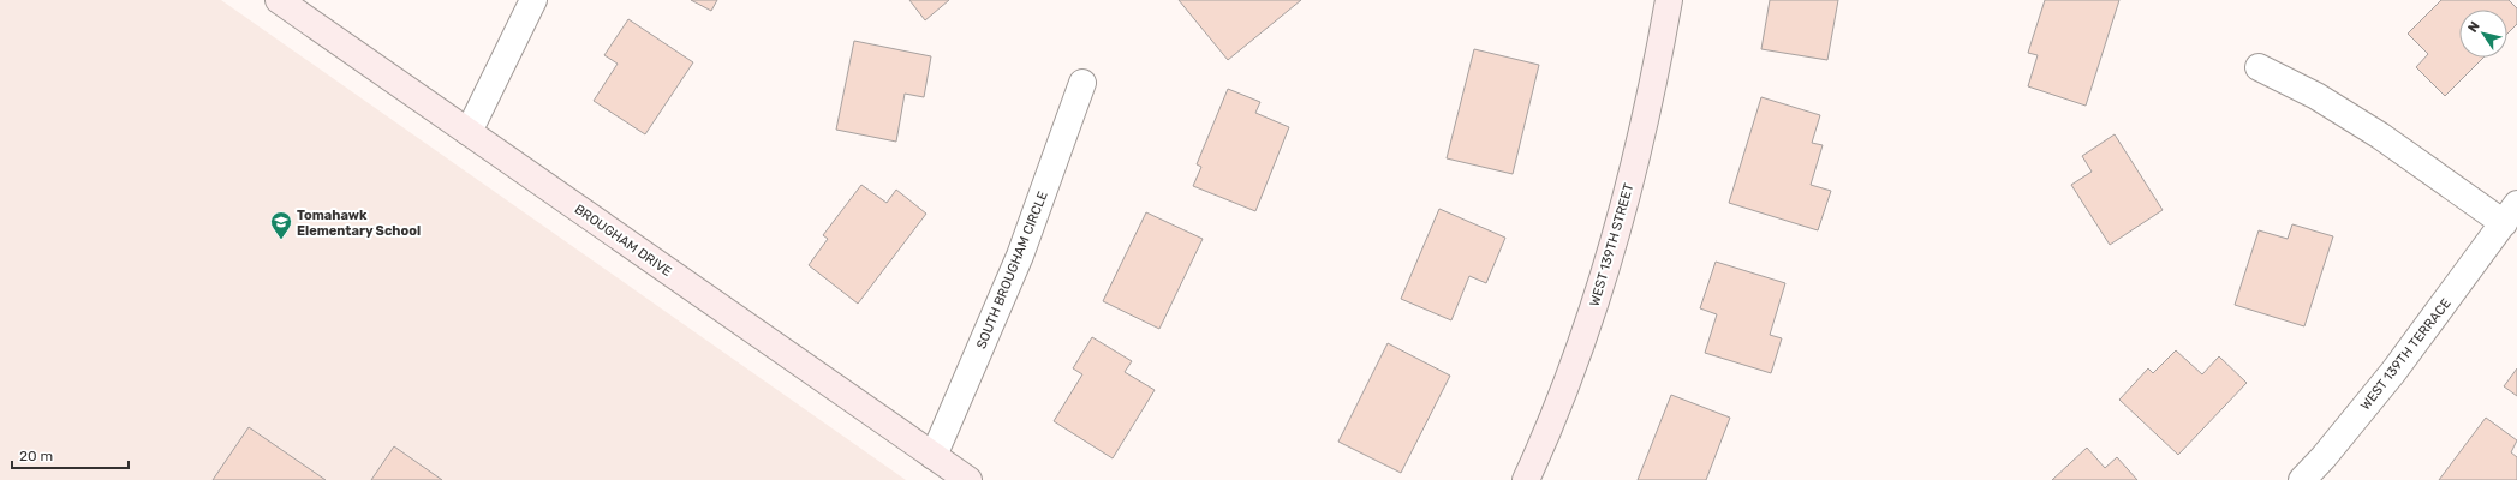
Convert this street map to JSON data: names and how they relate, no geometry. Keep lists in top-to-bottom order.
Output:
{
  "streets": {
    "street": [
      "BROUGHAM DRIVE",
      "WEST 139TH STREET",
      "SOUTH BROUGHAM CIRCLE",
      "WEST 139TH TERRACE"
    ]
  },
  "crossings": [
    ["BROUGHAM DRIVE", "SOUTH BROUGHAM CIRCLE"]
  ],
  "places": {
    "school or university": ["Tomahawk Elementary School"]
  },
  "scale_bar": "20 m",
  "north": "top left"
}
